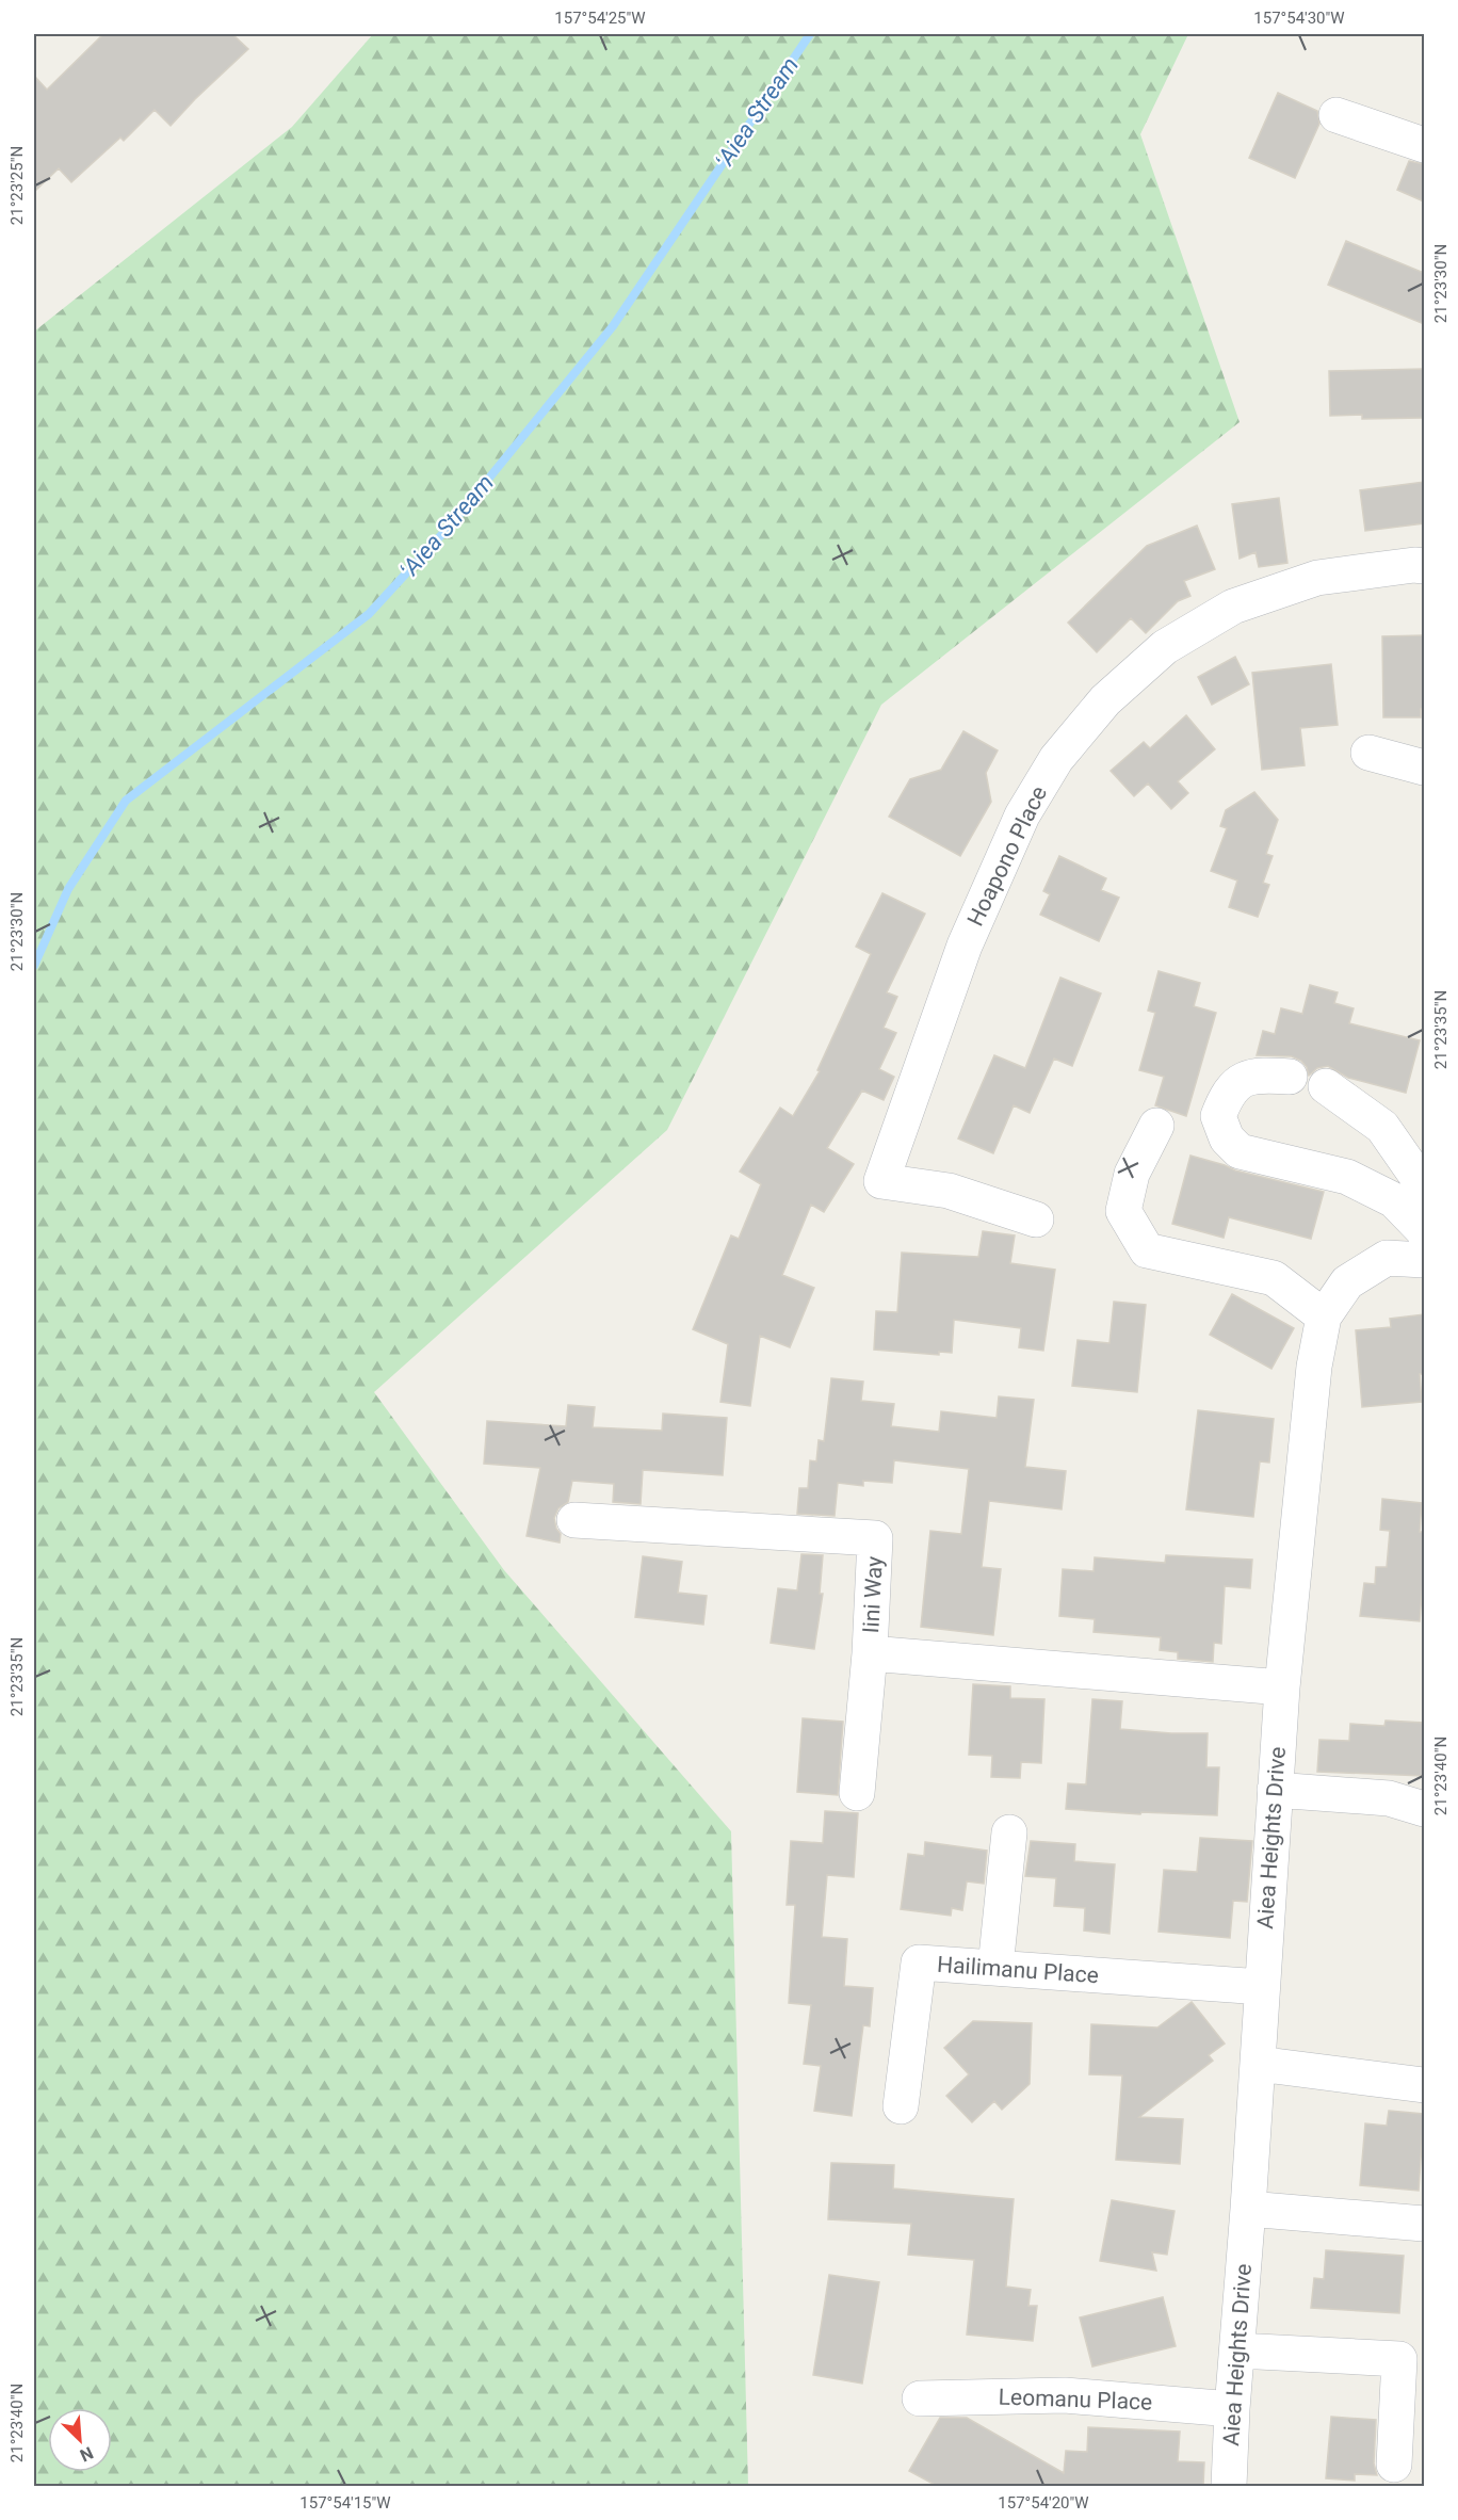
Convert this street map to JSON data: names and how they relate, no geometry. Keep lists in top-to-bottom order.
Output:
{
  "streets": {
    "street": [
      "Hoapono Place",
      "Iini Way",
      "Aiea Heights Drive",
      "Hailimanu Place",
      "Leomanu Place"
    ]
  },
  "crossings": [
    ["Iini Way", "Aiea Heights Drive"],
    ["Aiea Heights Drive", "Hailimanu Place"],
    ["Aiea Heights Drive", "Leomanu Place"]
  ],
  "water": ["ʻAiea Stream"],
  "north": "bottom right",
  "coordinates": [
    "157°54'25\"W",
    "157°54'30\"W",
    "21°23'25\"N",
    "21°23'30\"N",
    "21°23'35\"N",
    "21°23'40\"N",
    "157°54'15\"W",
    "157°54'20\"W"
  ]
}
